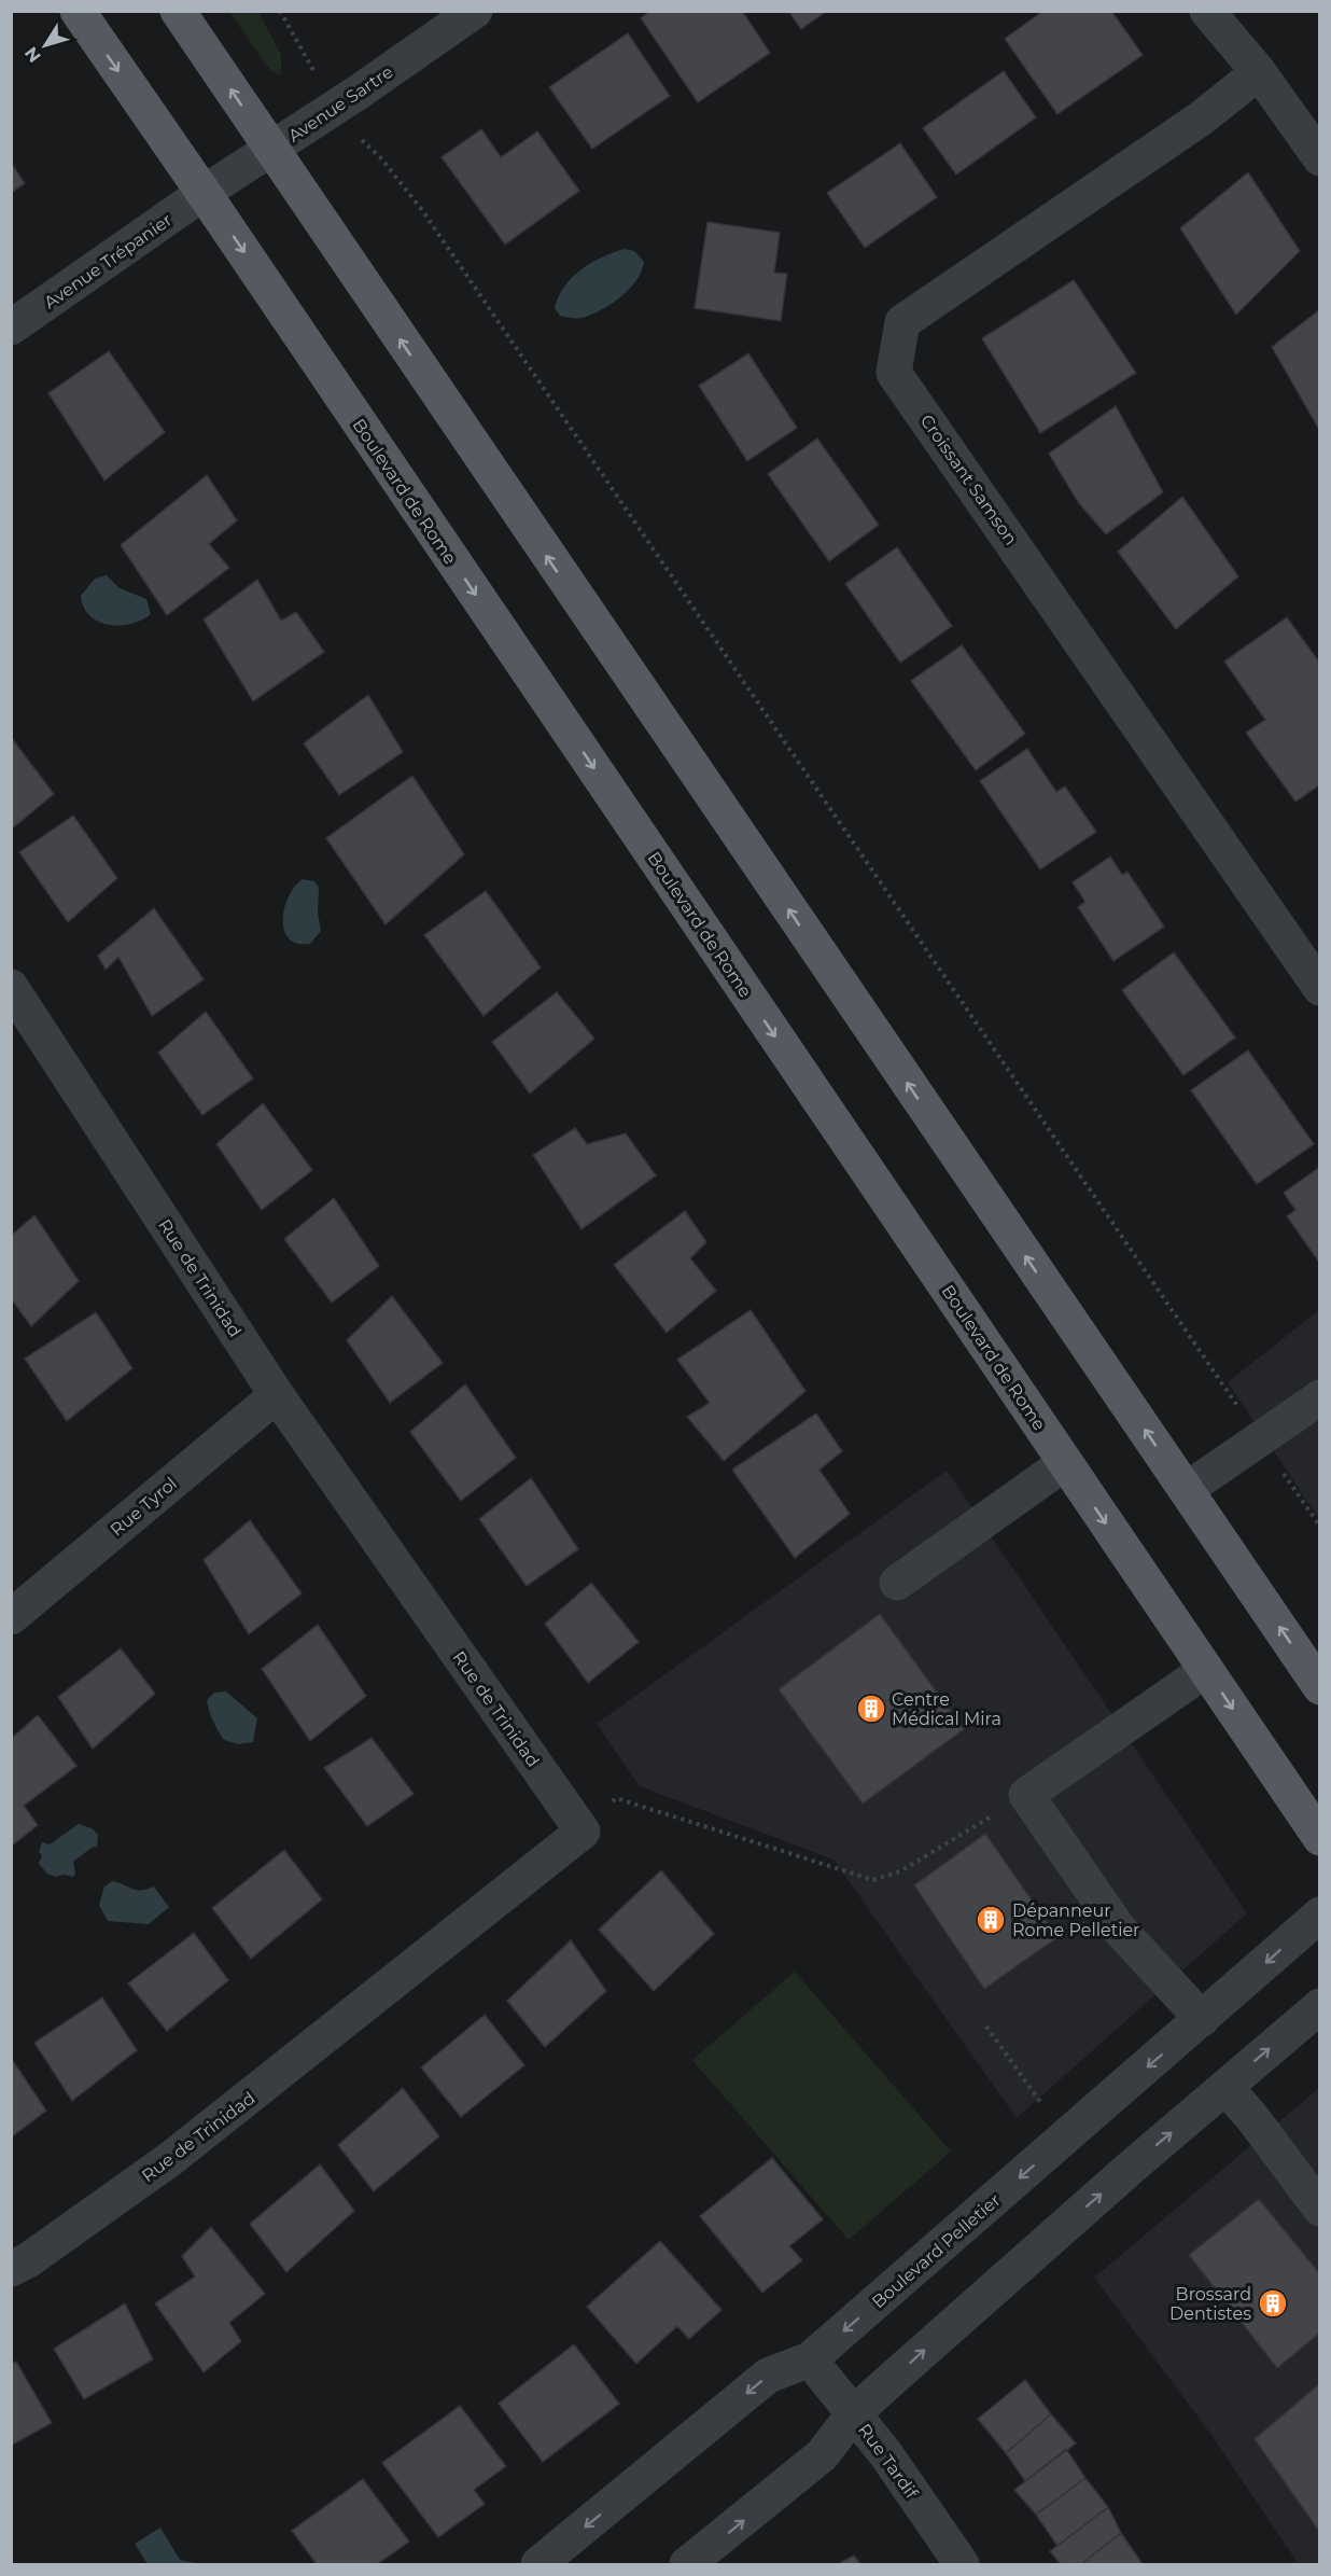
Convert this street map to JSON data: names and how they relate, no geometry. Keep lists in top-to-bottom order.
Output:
{
  "streets": {
    "main road": ["Boulevard de Rome"],
    "street": [
      "Avenue Sartre",
      "Avenue Trépanier",
      "Croissant Samson",
      "Rue de Trinidad",
      "Rue Tyrol",
      "Boulevard Pelletier",
      "Rue Tardif"
    ]
  },
  "crossings": [
    ["Avenue Sartre", "Avenue Trépanier"],
    ["Avenue Sartre", "Boulevard de Rome"],
    ["Avenue Trépanier", "Boulevard de Rome"],
    ["Rue de Trinidad", "Rue Tyrol"],
    ["Boulevard Pelletier", "Rue Tardif"]
  ],
  "places": {
    "building": ["Centre Médical Mira", "Dépanneur Rome Pelletier", "Brossard Dentistes"]
  },
  "north": "bottom left"
}
